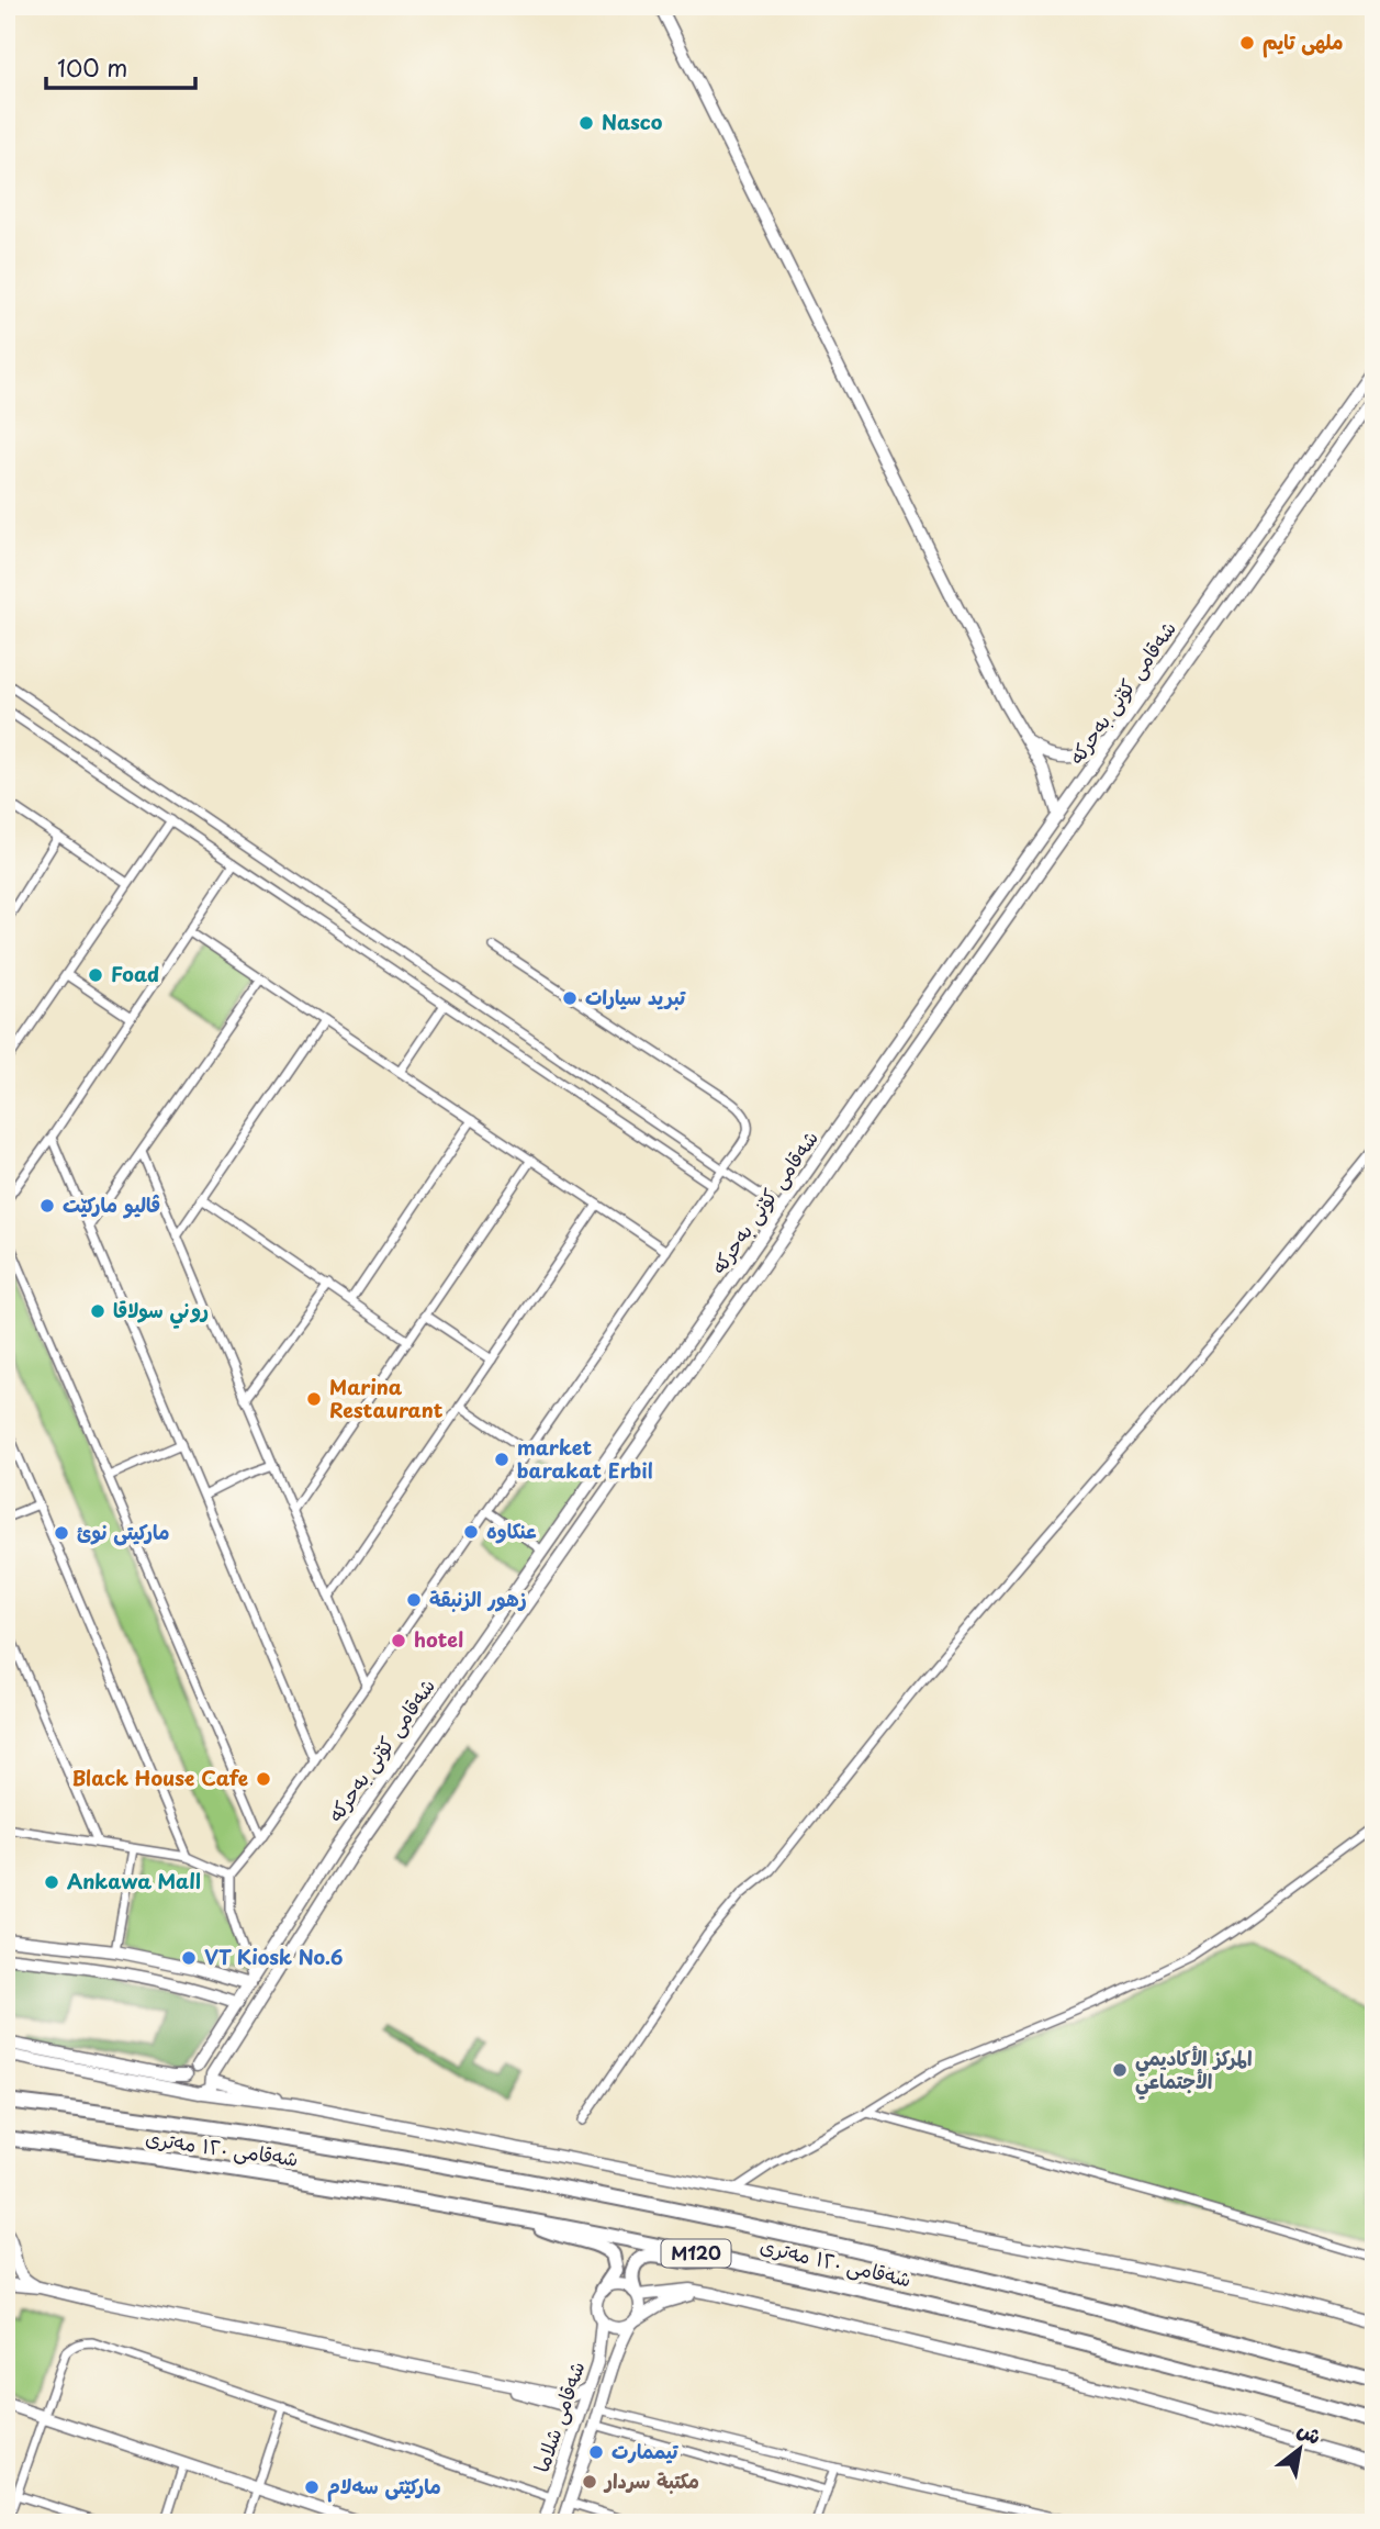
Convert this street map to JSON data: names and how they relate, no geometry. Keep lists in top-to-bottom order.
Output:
{
  "streets": {
    "highway": ["شەقامی ١٢٠ مەتری", "M120"],
    "street": ["شەقامی کۆنی بەحرکە", "شەقامی شلاما"]
  },
  "places": [
    "ملهى تايم",
    "Nasco",
    "Foad",
    "تبريد سيارات",
    "ڤالیو مارکێت",
    "روني سولاقا",
    "Marina Restaurant",
    "market barakat Erbil",
    "عنكاوه",
    "مارکیتی نوئ",
    "زهور الزنبقة",
    "hotel",
    "Black House Cafe",
    "Ankawa Mall",
    "VT Kiosk No.6",
    "المركز الأكاديمي الأجتماعي",
    "تیممارت",
    "مكتبة سردار",
    "مارکێتی سەلام"
  ],
  "scale_bar": "100 m",
  "north": "top right"
}
